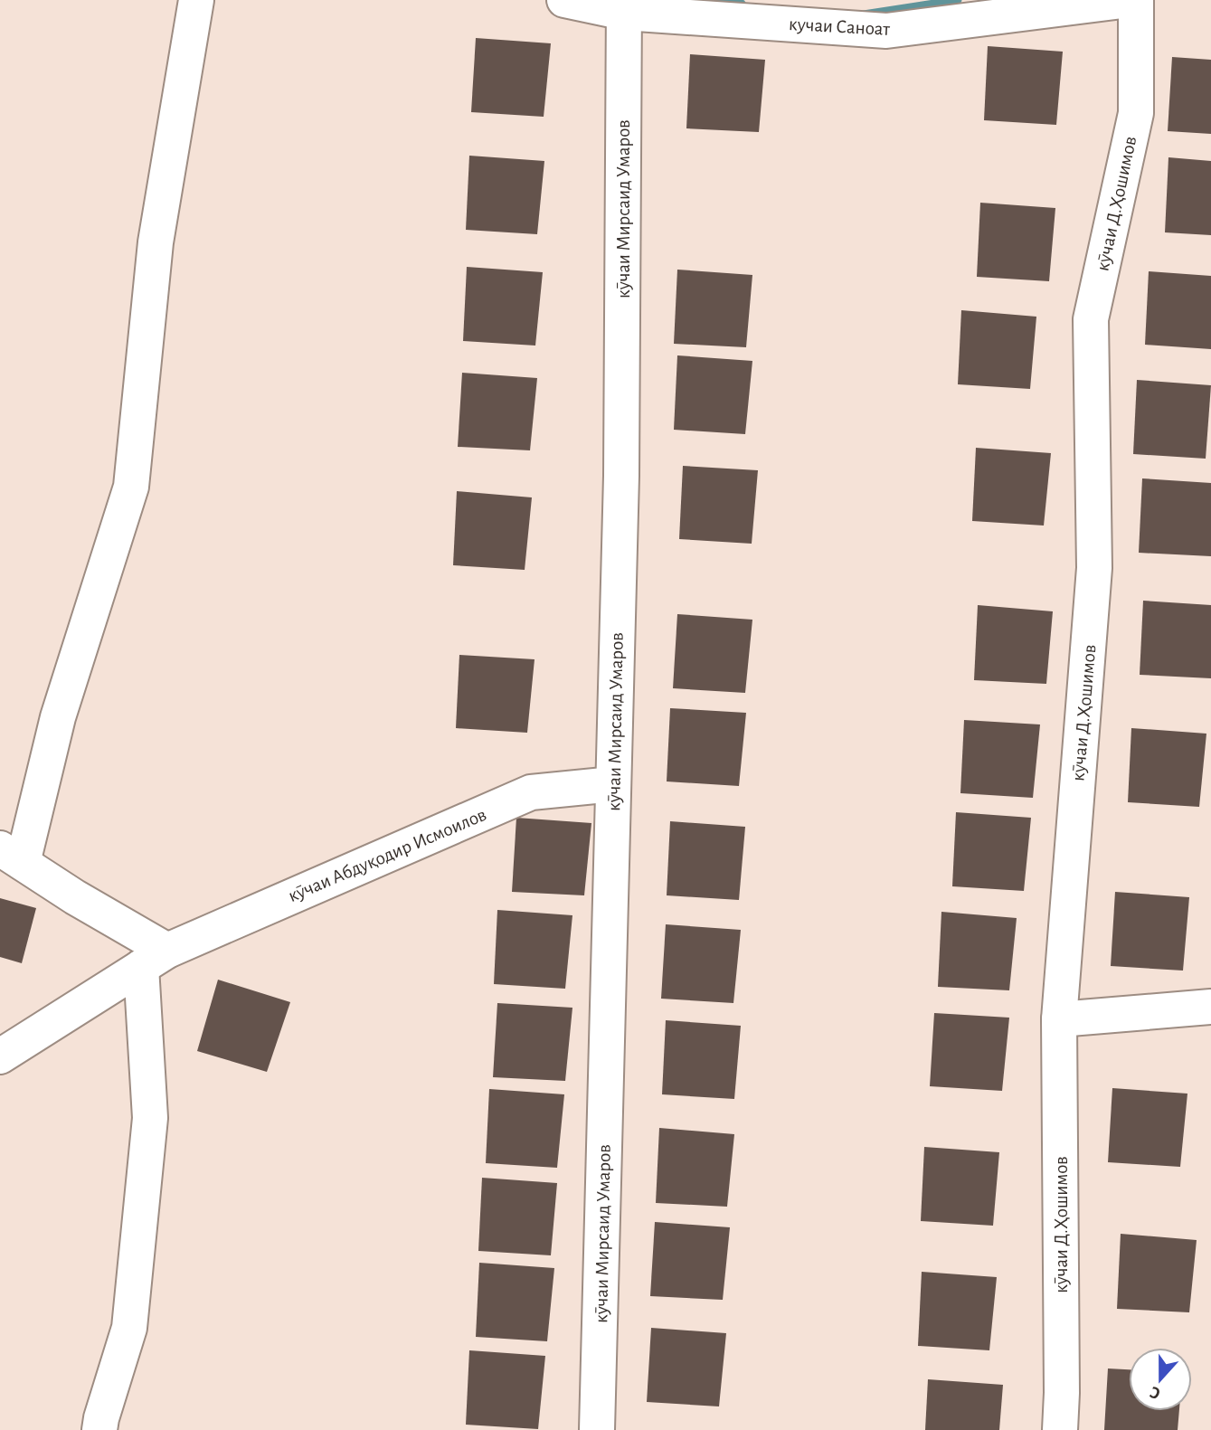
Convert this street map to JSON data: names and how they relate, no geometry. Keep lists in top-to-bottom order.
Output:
{
  "streets": {
    "street": [
      "кучаи Саноат",
      "кӯчаи Д.Ҳошимов",
      "кӯчаи Мирсаид Умаров",
      "кӯчаи Абдуқодир Исмоилов"
    ]
  },
  "crossings": [
    ["кучаи Саноат", "кӯчаи Мирсаид Умаров"],
    ["кӯчаи Мирсаид Умаров", "кӯчаи Абдуқодир Исмоилов"]
  ],
  "north": "bottom"
}
